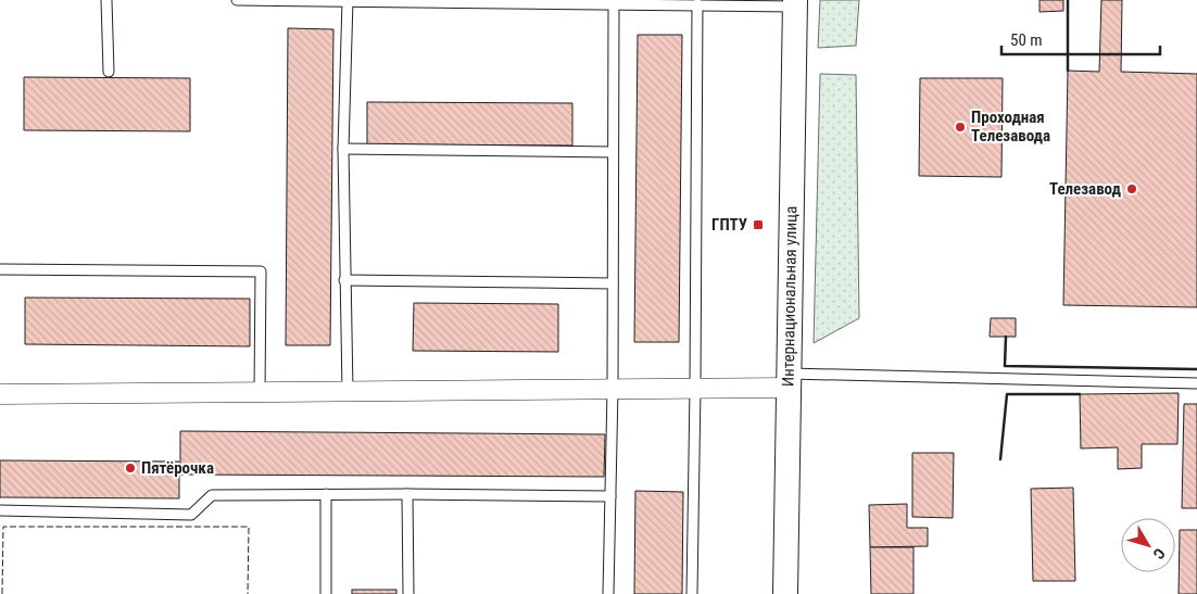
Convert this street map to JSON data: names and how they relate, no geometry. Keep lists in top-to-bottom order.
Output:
{
  "streets": {
    "street": ["Интернациональная улица"]
  },
  "places": {
    "other": ["Проходная Телезавода", "Телезавод", "Пятёрочка"],
    "transit": ["ГПТУ"]
  },
  "scale_bar": "50 m",
  "north": "bottom right"
}
